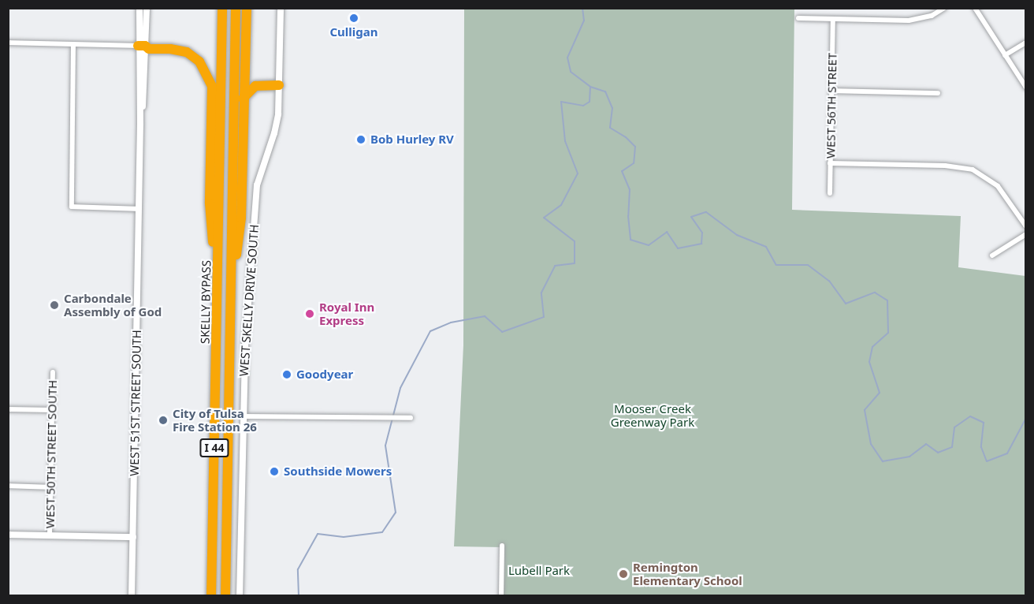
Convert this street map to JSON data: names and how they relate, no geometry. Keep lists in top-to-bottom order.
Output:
{
  "streets": {
    "highway": ["SKELLY BYPASS", "I 44"],
    "street": [
      "WEST 56TH STREET",
      "WEST SKELLY DRIVE SOUTH",
      "WEST 51ST STREET SOUTH",
      "WEST 50TH STREET SOUTH"
    ]
  },
  "parks": ["Mooser Creek Greenway Park", "Lubell Park"],
  "places": [
    "Culligan",
    "Bob Hurley RV",
    "Carbondale Assembly of God",
    "Royal Inn Express",
    "Goodyear",
    "City of Tulsa Fire Station 26",
    "Southside Mowers",
    "Remington Elementary School"
  ]
}
